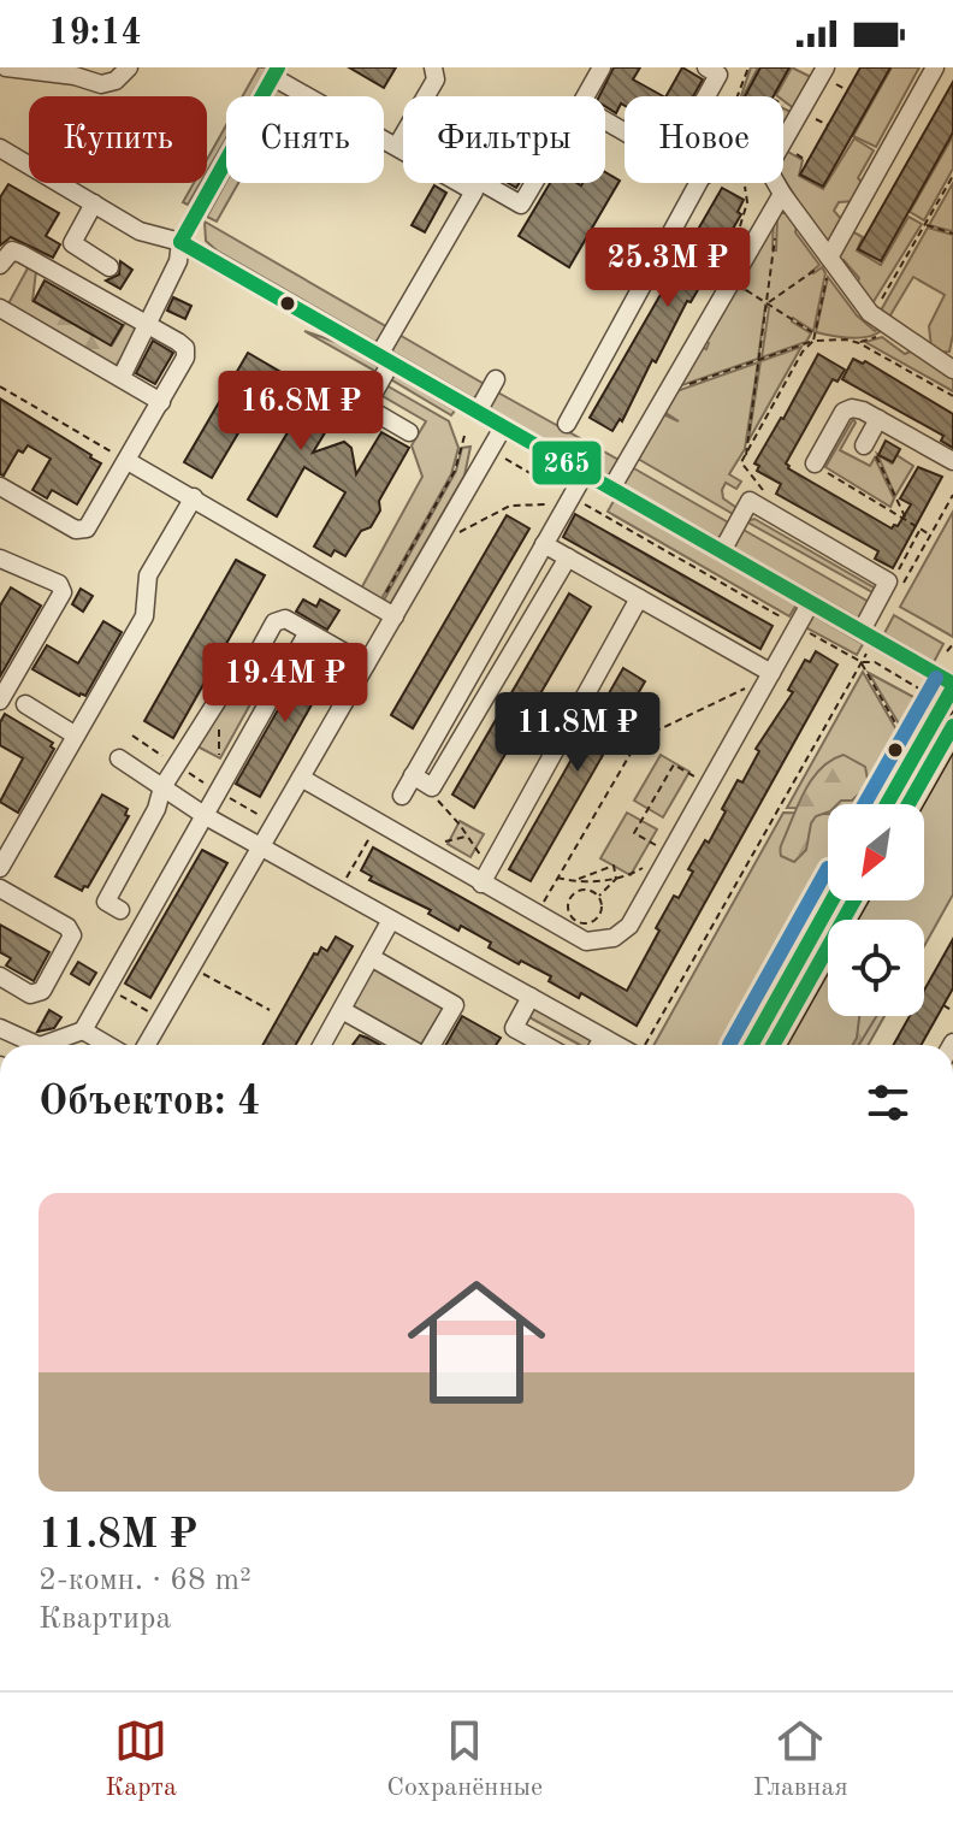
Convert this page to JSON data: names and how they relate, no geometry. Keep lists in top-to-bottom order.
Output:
{
  "lines": ["transit line 265"],
  "north": "bottom left",
  "page": {
    "status": "19:14",
    "chip": [
      "Купить",
      "Снять",
      "Фильтры",
      "Новое"
    ],
    "price": [
      "25.3M ₽",
      "16.8M ₽",
      "19.4M ₽",
      "11.8M ₽"
    ],
    "heading": "Объектов: 4",
    "list": [
      {
        "name": "11.8M ₽",
        "note": "2-комн. · 68 m² · Квартира"
      }
    ],
    "tabs": ["Карта", "Сохранённые", "Главная"]
  }
}
